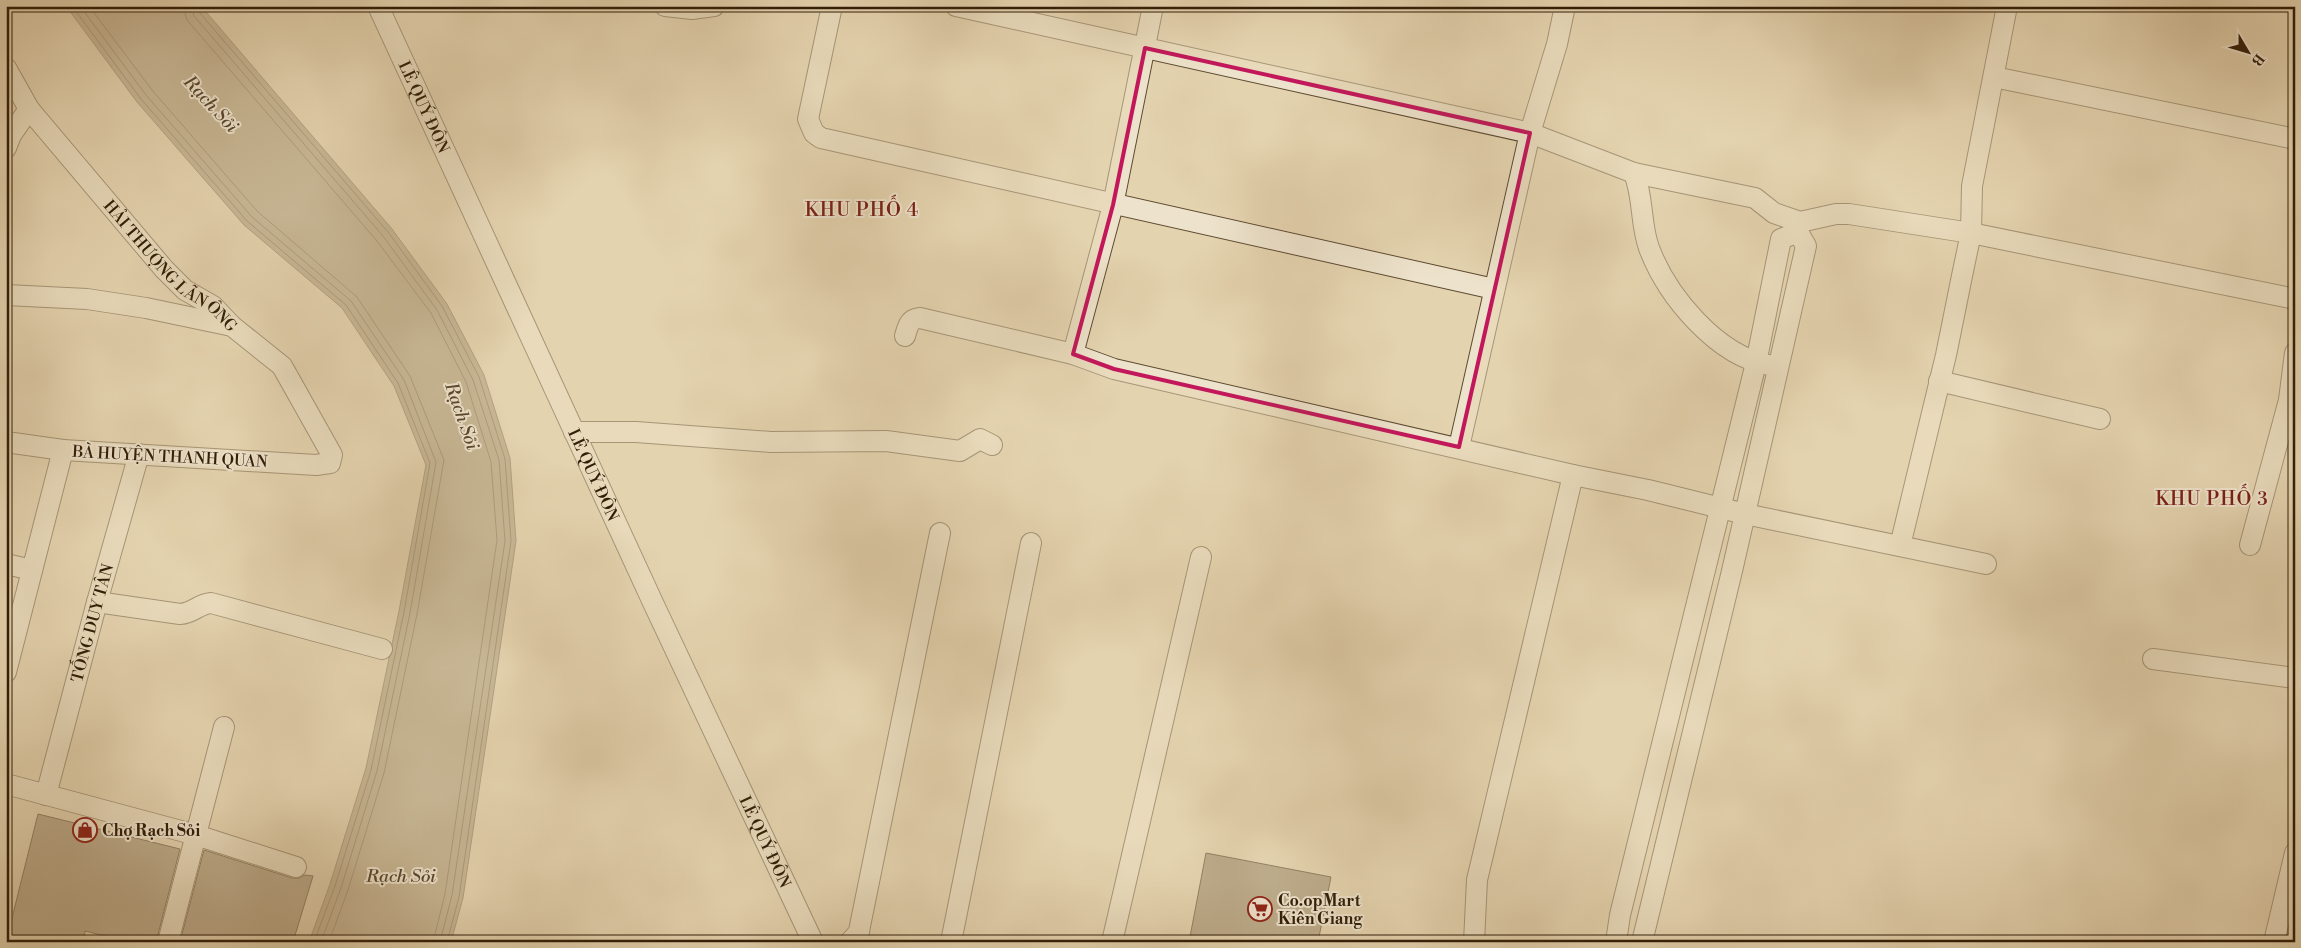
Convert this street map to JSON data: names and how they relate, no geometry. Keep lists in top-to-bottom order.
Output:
{
  "streets": {
    "street": [
      "LÊ QUÝ ĐÔN",
      "HẢI THƯỢNG LÃN ÔNG",
      "BÀ HUYỆN THANH QUAN",
      "TỐNG DUY TÂN"
    ]
  },
  "crossings": [
    ["HẢI THƯỢNG LÃN ÔNG", "BÀ HUYỆN THANH QUAN"],
    ["BÀ HUYỆN THANH QUAN", "TỐNG DUY TÂN"]
  ],
  "districts": ["KHU PHỐ 4", "KHU PHỐ 3"],
  "water": ["Rạch Sỏi"],
  "places": {
    "shop": ["Chợ Rạch Sỏi"],
    "supermarket": ["Co.opMart Kiên Giang"]
  },
  "north": "bottom right"
}
